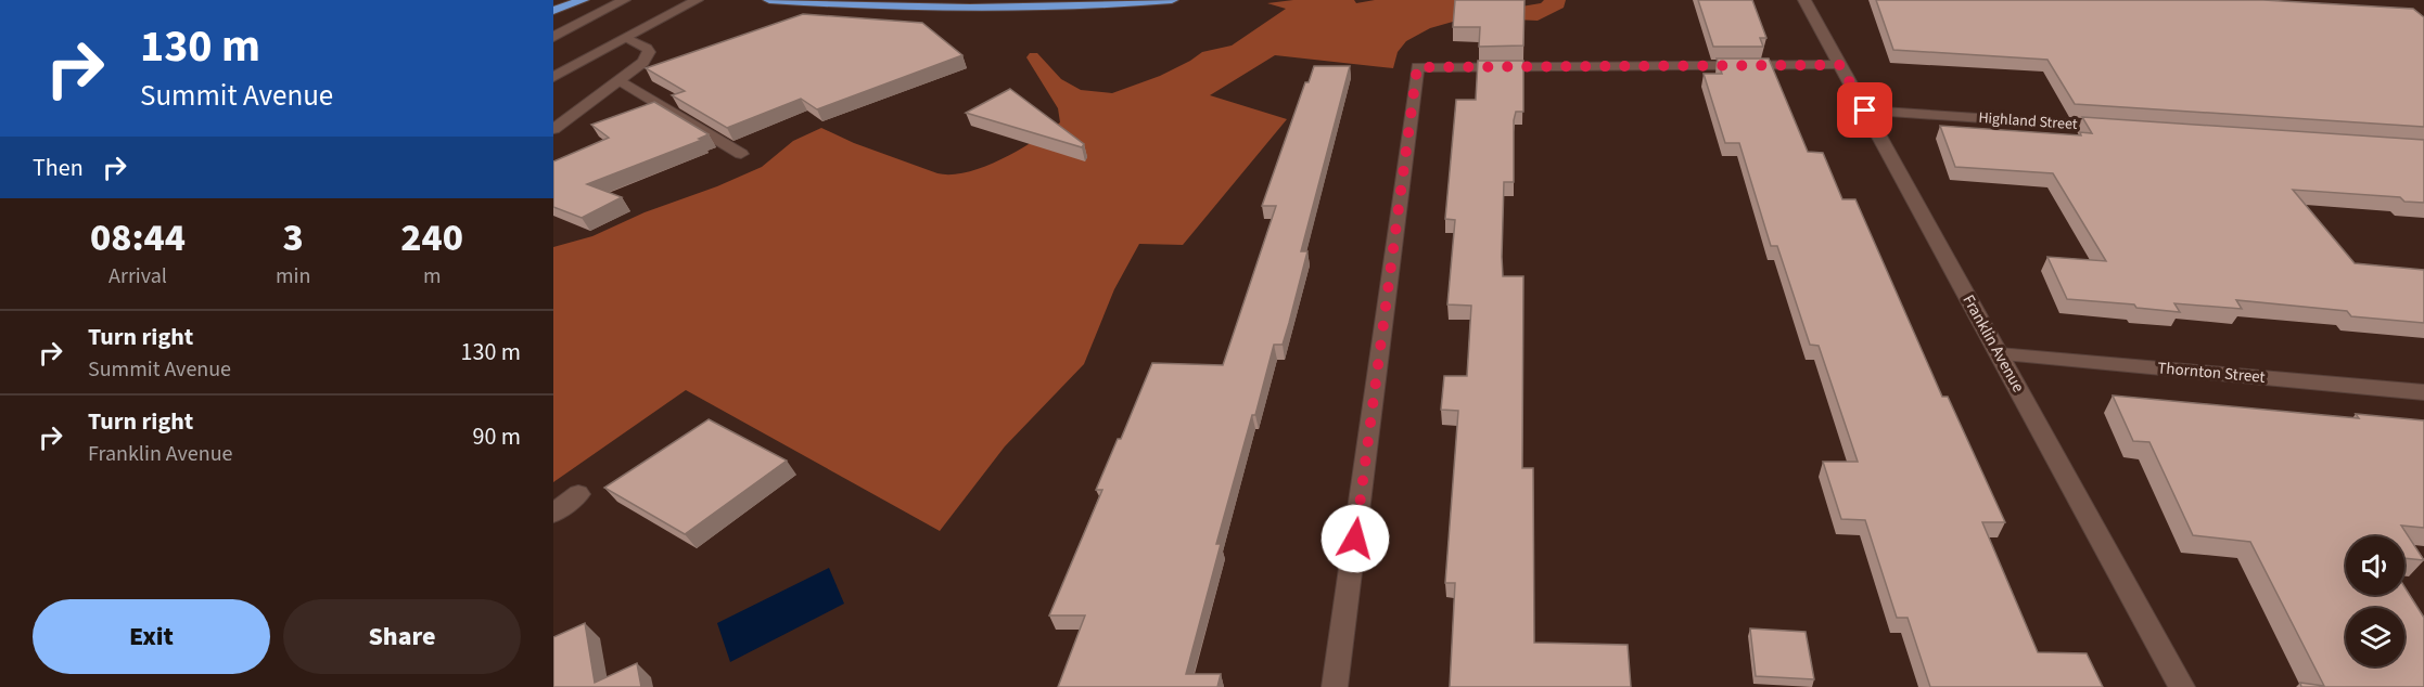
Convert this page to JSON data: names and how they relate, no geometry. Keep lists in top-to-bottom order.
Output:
{
  "streets": {
    "street": ["Highland Street", "Franklin Avenue", "Thornton Street"]
  },
  "crossings": [
    ["Highland Street", "Franklin Avenue"],
    ["Franklin Avenue", "Thornton Street"]
  ],
  "page": {
    "turn": ["130 m", "Summit Avenue"],
    "then": "Then",
    "eta": [
      "08:44",
      "Arrival",
      "3",
      "min",
      "240",
      "m"
    ],
    "list": [
      {
        "name": "Turn right",
        "note": "Summit Avenue",
        "value": "130 m"
      },
      {
        "name": "Turn right",
        "note": "Franklin Avenue",
        "value": "90 m"
      }
    ],
    "buttons": ["Exit", "Share"]
  }
}
